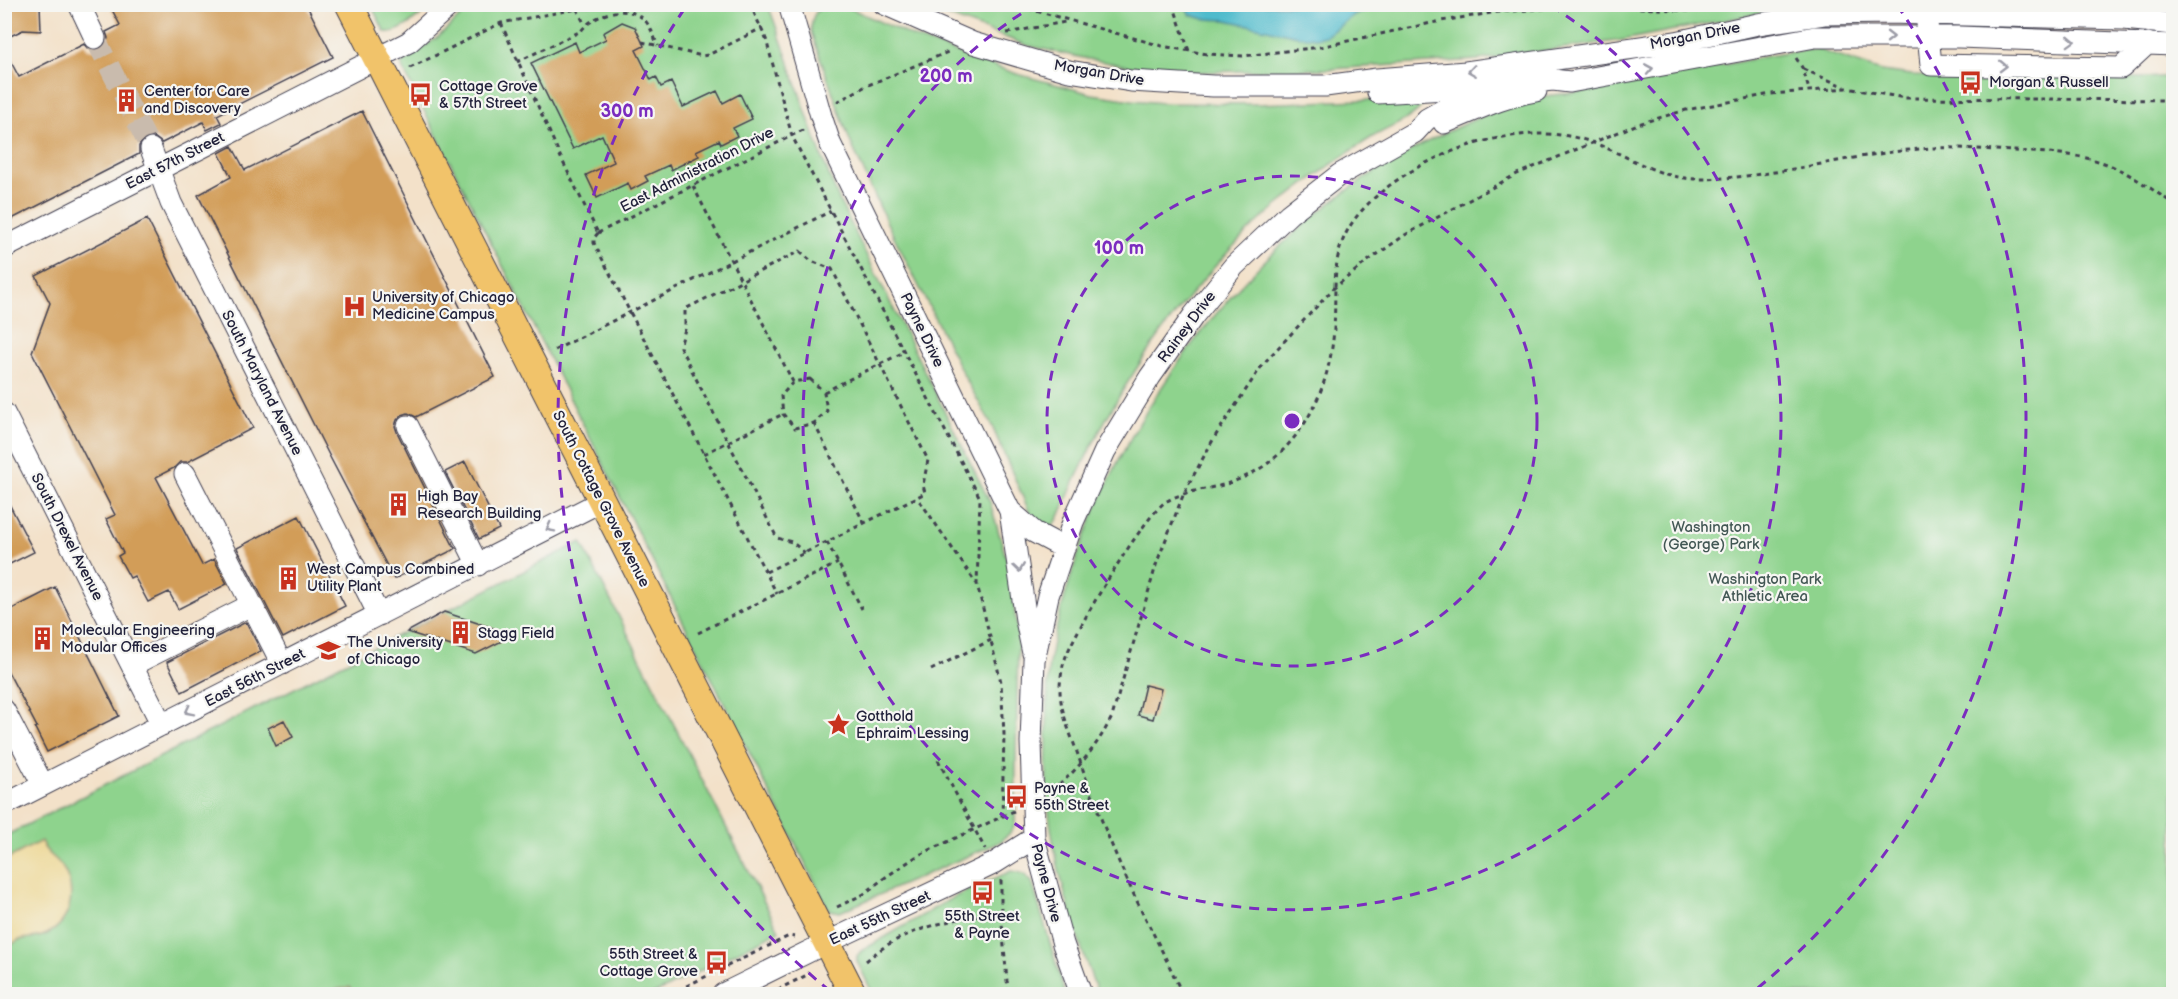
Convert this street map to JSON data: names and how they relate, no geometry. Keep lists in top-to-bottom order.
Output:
{
  "streets": {
    "main road": ["South Cottage Grove Avenue"],
    "street": [
      "Morgan Drive",
      "East 57th Street",
      "Rainey Drive",
      "Payne Drive",
      "South Maryland Avenue",
      "South Drexel Avenue",
      "East 56th Street",
      "East 55th Street"
    ],
    "path": ["East Administration Drive"]
  },
  "crossings": [
    ["Morgan Drive", "Rainey Drive"],
    ["East 57th Street", "South Maryland Avenue"],
    ["East 57th Street", "South Cottage Grove Avenue"],
    ["Rainey Drive", "Payne Drive"],
    ["Payne Drive", "East 55th Street"],
    ["South Maryland Avenue", "East 56th Street"],
    ["South Cottage Grove Avenue", "East 56th Street"],
    ["South Cottage Grove Avenue", "East 55th Street"],
    ["South Drexel Avenue", "East 56th Street"]
  ],
  "parks": ["Washington (George) Park", "Washington Park Athletic Area"],
  "places": {
    "bus stop": [
      "Morgan & Russell",
      "Cottage Grove & 57th Street",
      "Payne & 55th Street",
      "55th Street & Payne",
      "55th Street & Cottage Grove"
    ],
    "building": [
      "Center for Care and Discovery",
      "High Bay Research Building",
      "West Campus Combined Utility Plant",
      "Stagg Field",
      "Molecular Engineering Modular Offices"
    ],
    "hospital": ["University of Chicago Medicine Campus"],
    "school or university": ["The University of Chicago"],
    "place": ["Gotthold Ephraim Lessing"]
  },
  "rings": ["200 m", "300 m", "100 m"]
}
